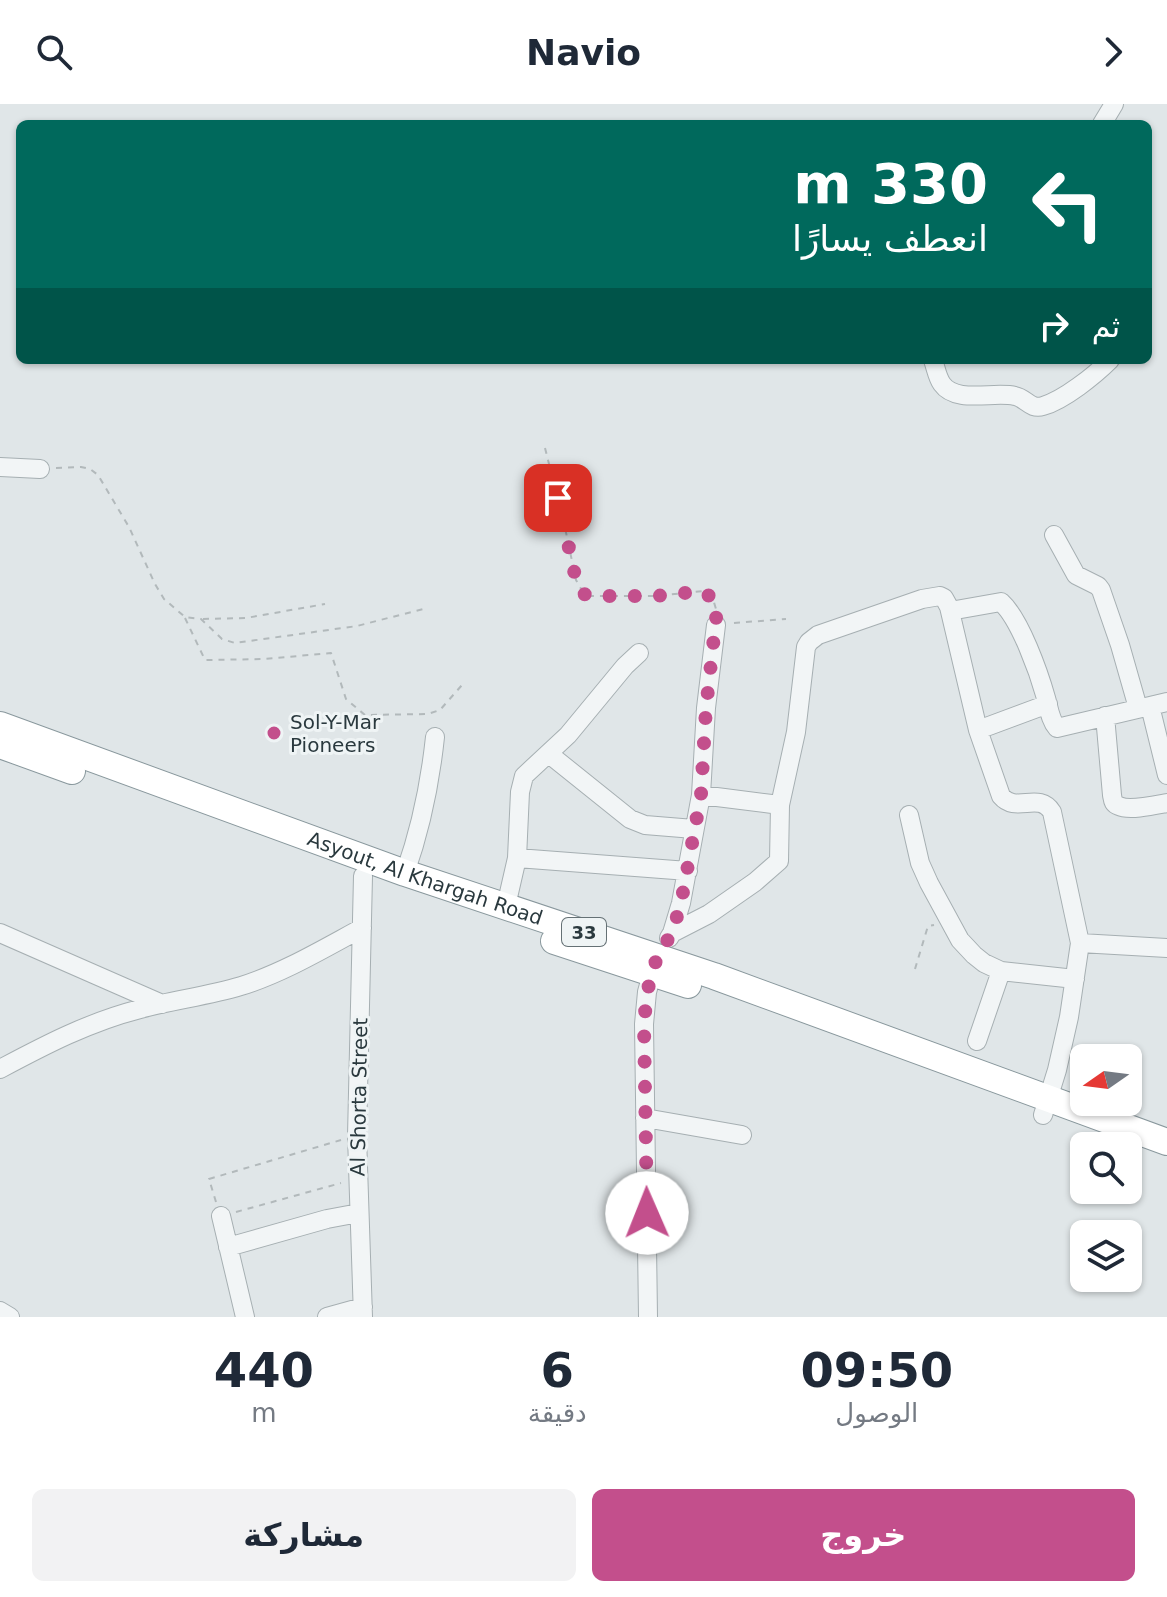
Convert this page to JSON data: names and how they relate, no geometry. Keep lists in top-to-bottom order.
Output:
{
  "streets": {
    "highway": ["Asyout, Al Khargah Road", "33"],
    "street": ["Al Shorta Street"]
  },
  "crossings": [
    ["Asyout, Al Khargah Road", "Al Shorta Street"]
  ],
  "places": ["Sol-Y-Mar Pioneers"],
  "north": "left",
  "page": {
    "header": "Navio",
    "turn": ["330 m", "انعطف يسارًا"],
    "then": "ثم",
    "eta": [
      "09:50",
      "الوصول",
      "6",
      "دقيقة",
      "440",
      "m"
    ],
    "buttons": ["خروج", "مشاركة"]
  }
}
